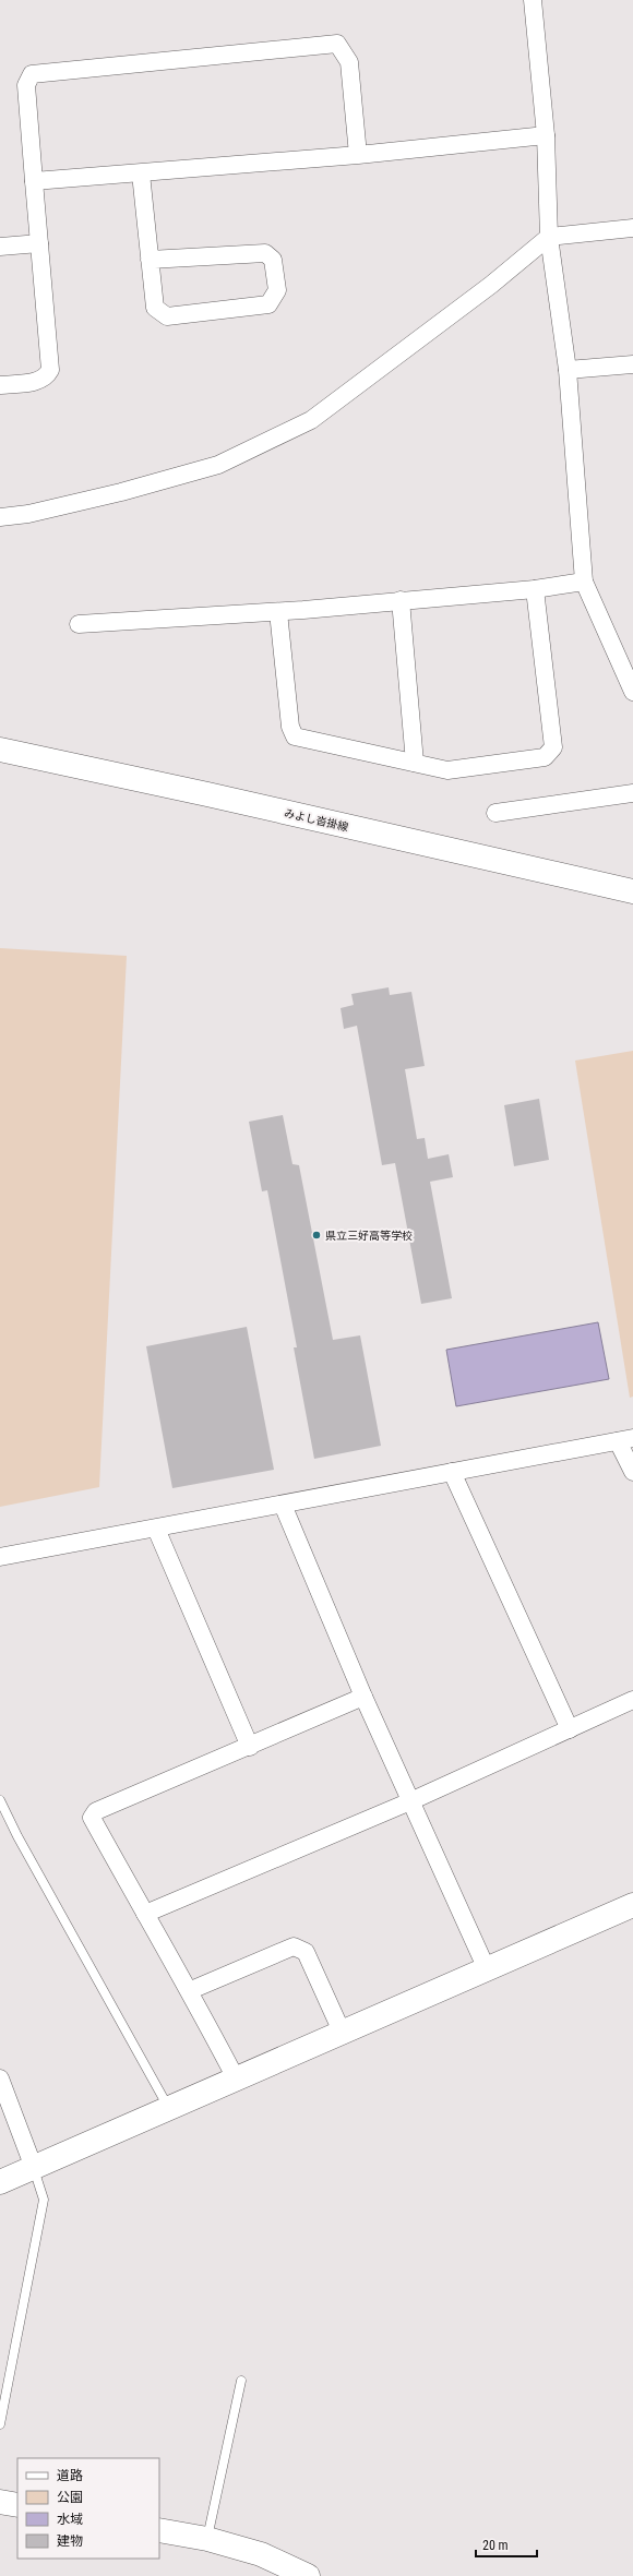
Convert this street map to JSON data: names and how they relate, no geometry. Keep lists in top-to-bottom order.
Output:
{
  "streets": {
    "street": ["みよし沓掛線"]
  },
  "places": ["県立三好高等学校"],
  "legend": [
    "道路",
    "公園",
    "水域",
    "建物"
  ],
  "scale_bar": "20 m"
}
